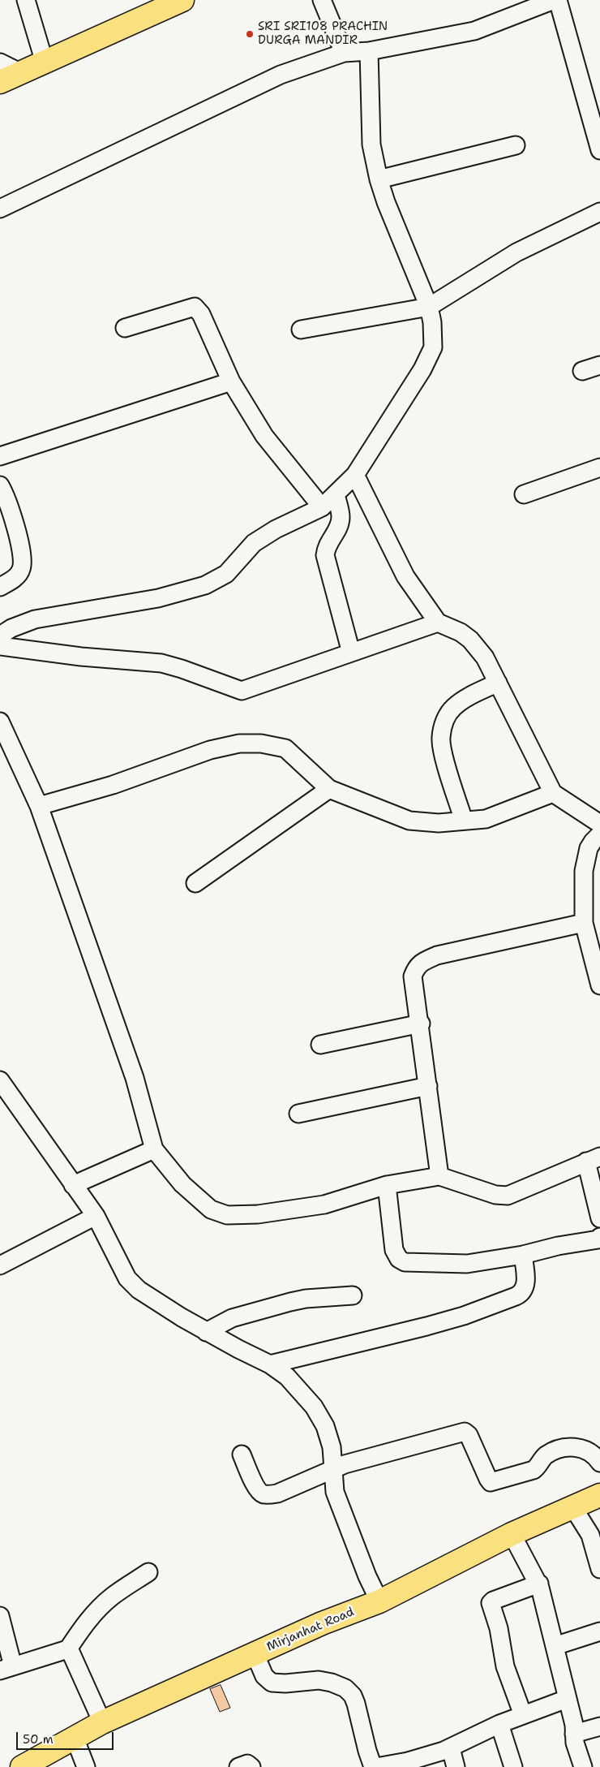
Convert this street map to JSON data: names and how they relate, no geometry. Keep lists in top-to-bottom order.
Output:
{
  "streets": {
    "main road": ["Mirjanhat Road"]
  },
  "places": ["SRI SRI108 PRACHIN DURGA MANDIR"],
  "scale_bar": "50 m"
}
